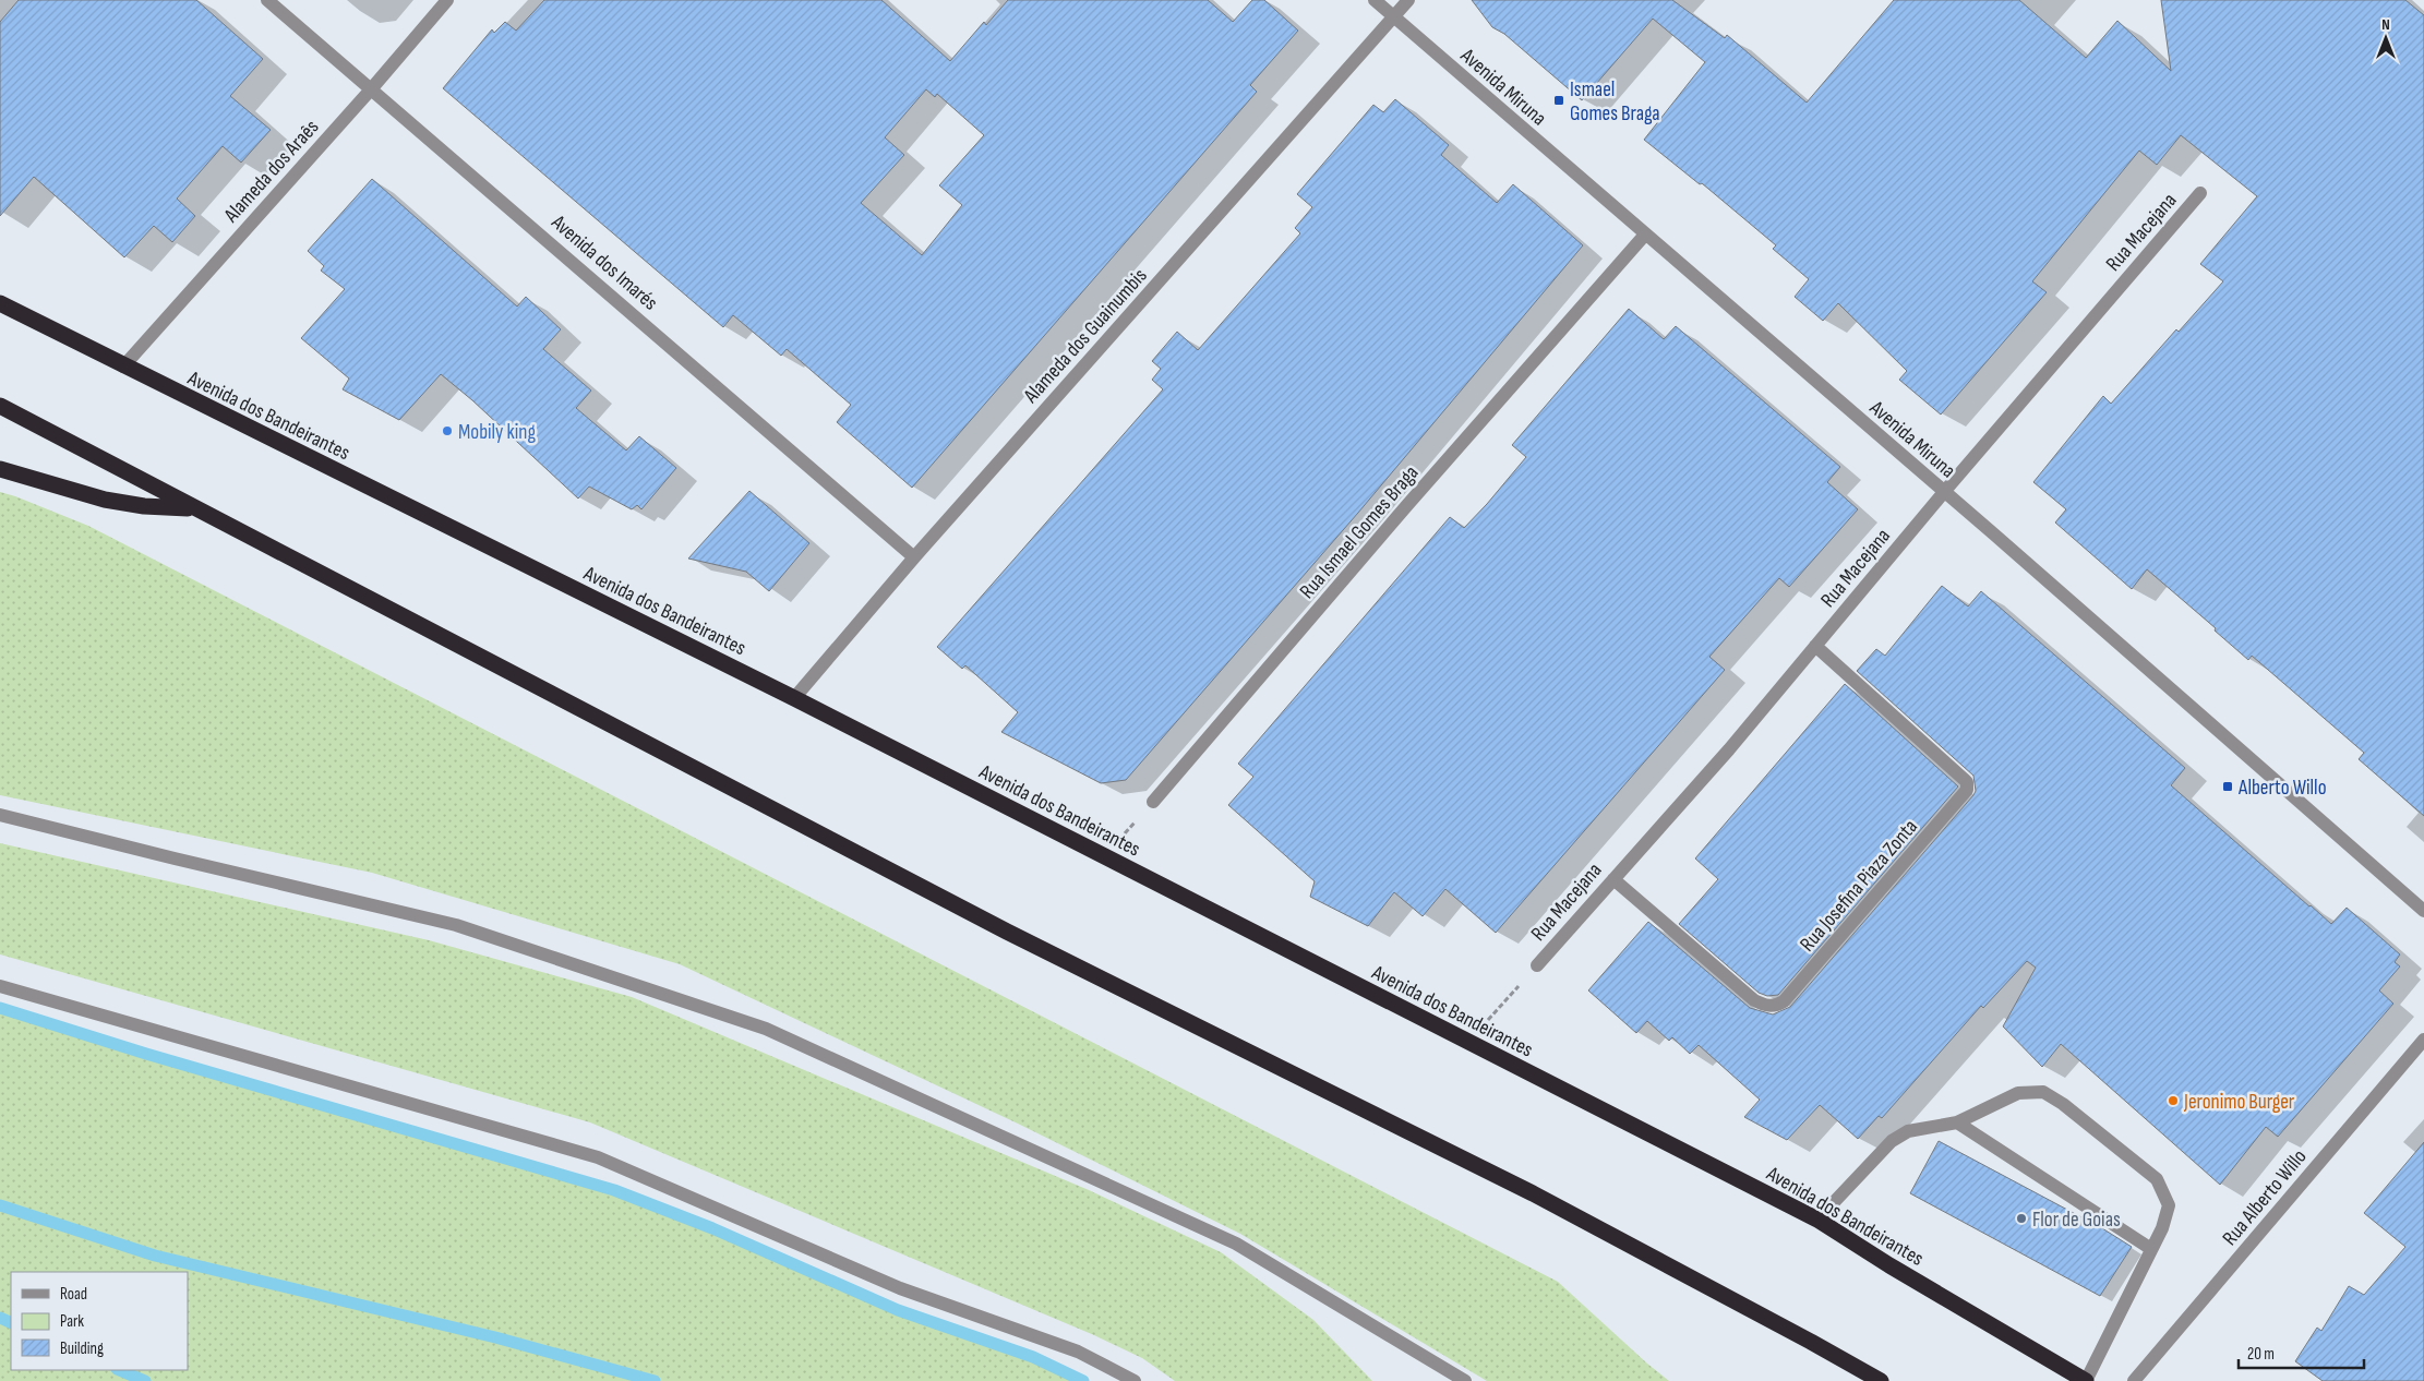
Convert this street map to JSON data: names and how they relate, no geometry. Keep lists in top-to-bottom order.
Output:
{
  "streets": {
    "highway": ["Avenida dos Bandeirantes"],
    "street": [
      "Avenida Miruna",
      "Alameda dos Araês",
      "Rua Macejana",
      "Avenida dos Imarés",
      "Alameda dos Guainumbis",
      "Rua Ismael Gomes Braga",
      "Rua Josefina Piaza Zonta",
      "Rua Alberto Willo"
    ]
  },
  "crossings": [
    ["Avenida Miruna", "Rua Macejana"],
    ["Avenida Miruna", "Alameda dos Guainumbis"],
    ["Avenida Miruna", "Rua Ismael Gomes Braga"],
    ["Alameda dos Araês", "Avenida dos Imarés"],
    ["Alameda dos Araês", "Avenida dos Bandeirantes"],
    ["Rua Macejana", "Rua Josefina Piaza Zonta"],
    ["Avenida dos Imarés", "Alameda dos Guainumbis"],
    ["Alameda dos Guainumbis", "Avenida dos Bandeirantes"]
  ],
  "places": {
    "transit": ["Ismael Gomes Braga", "Alberto Willo"],
    "other": ["Mobily king", "Jeronimo Burger", "Flor de Goias"]
  },
  "legend": ["Road", "Park", "Building"],
  "scale_bar": "20 m",
  "north": "top"
}
